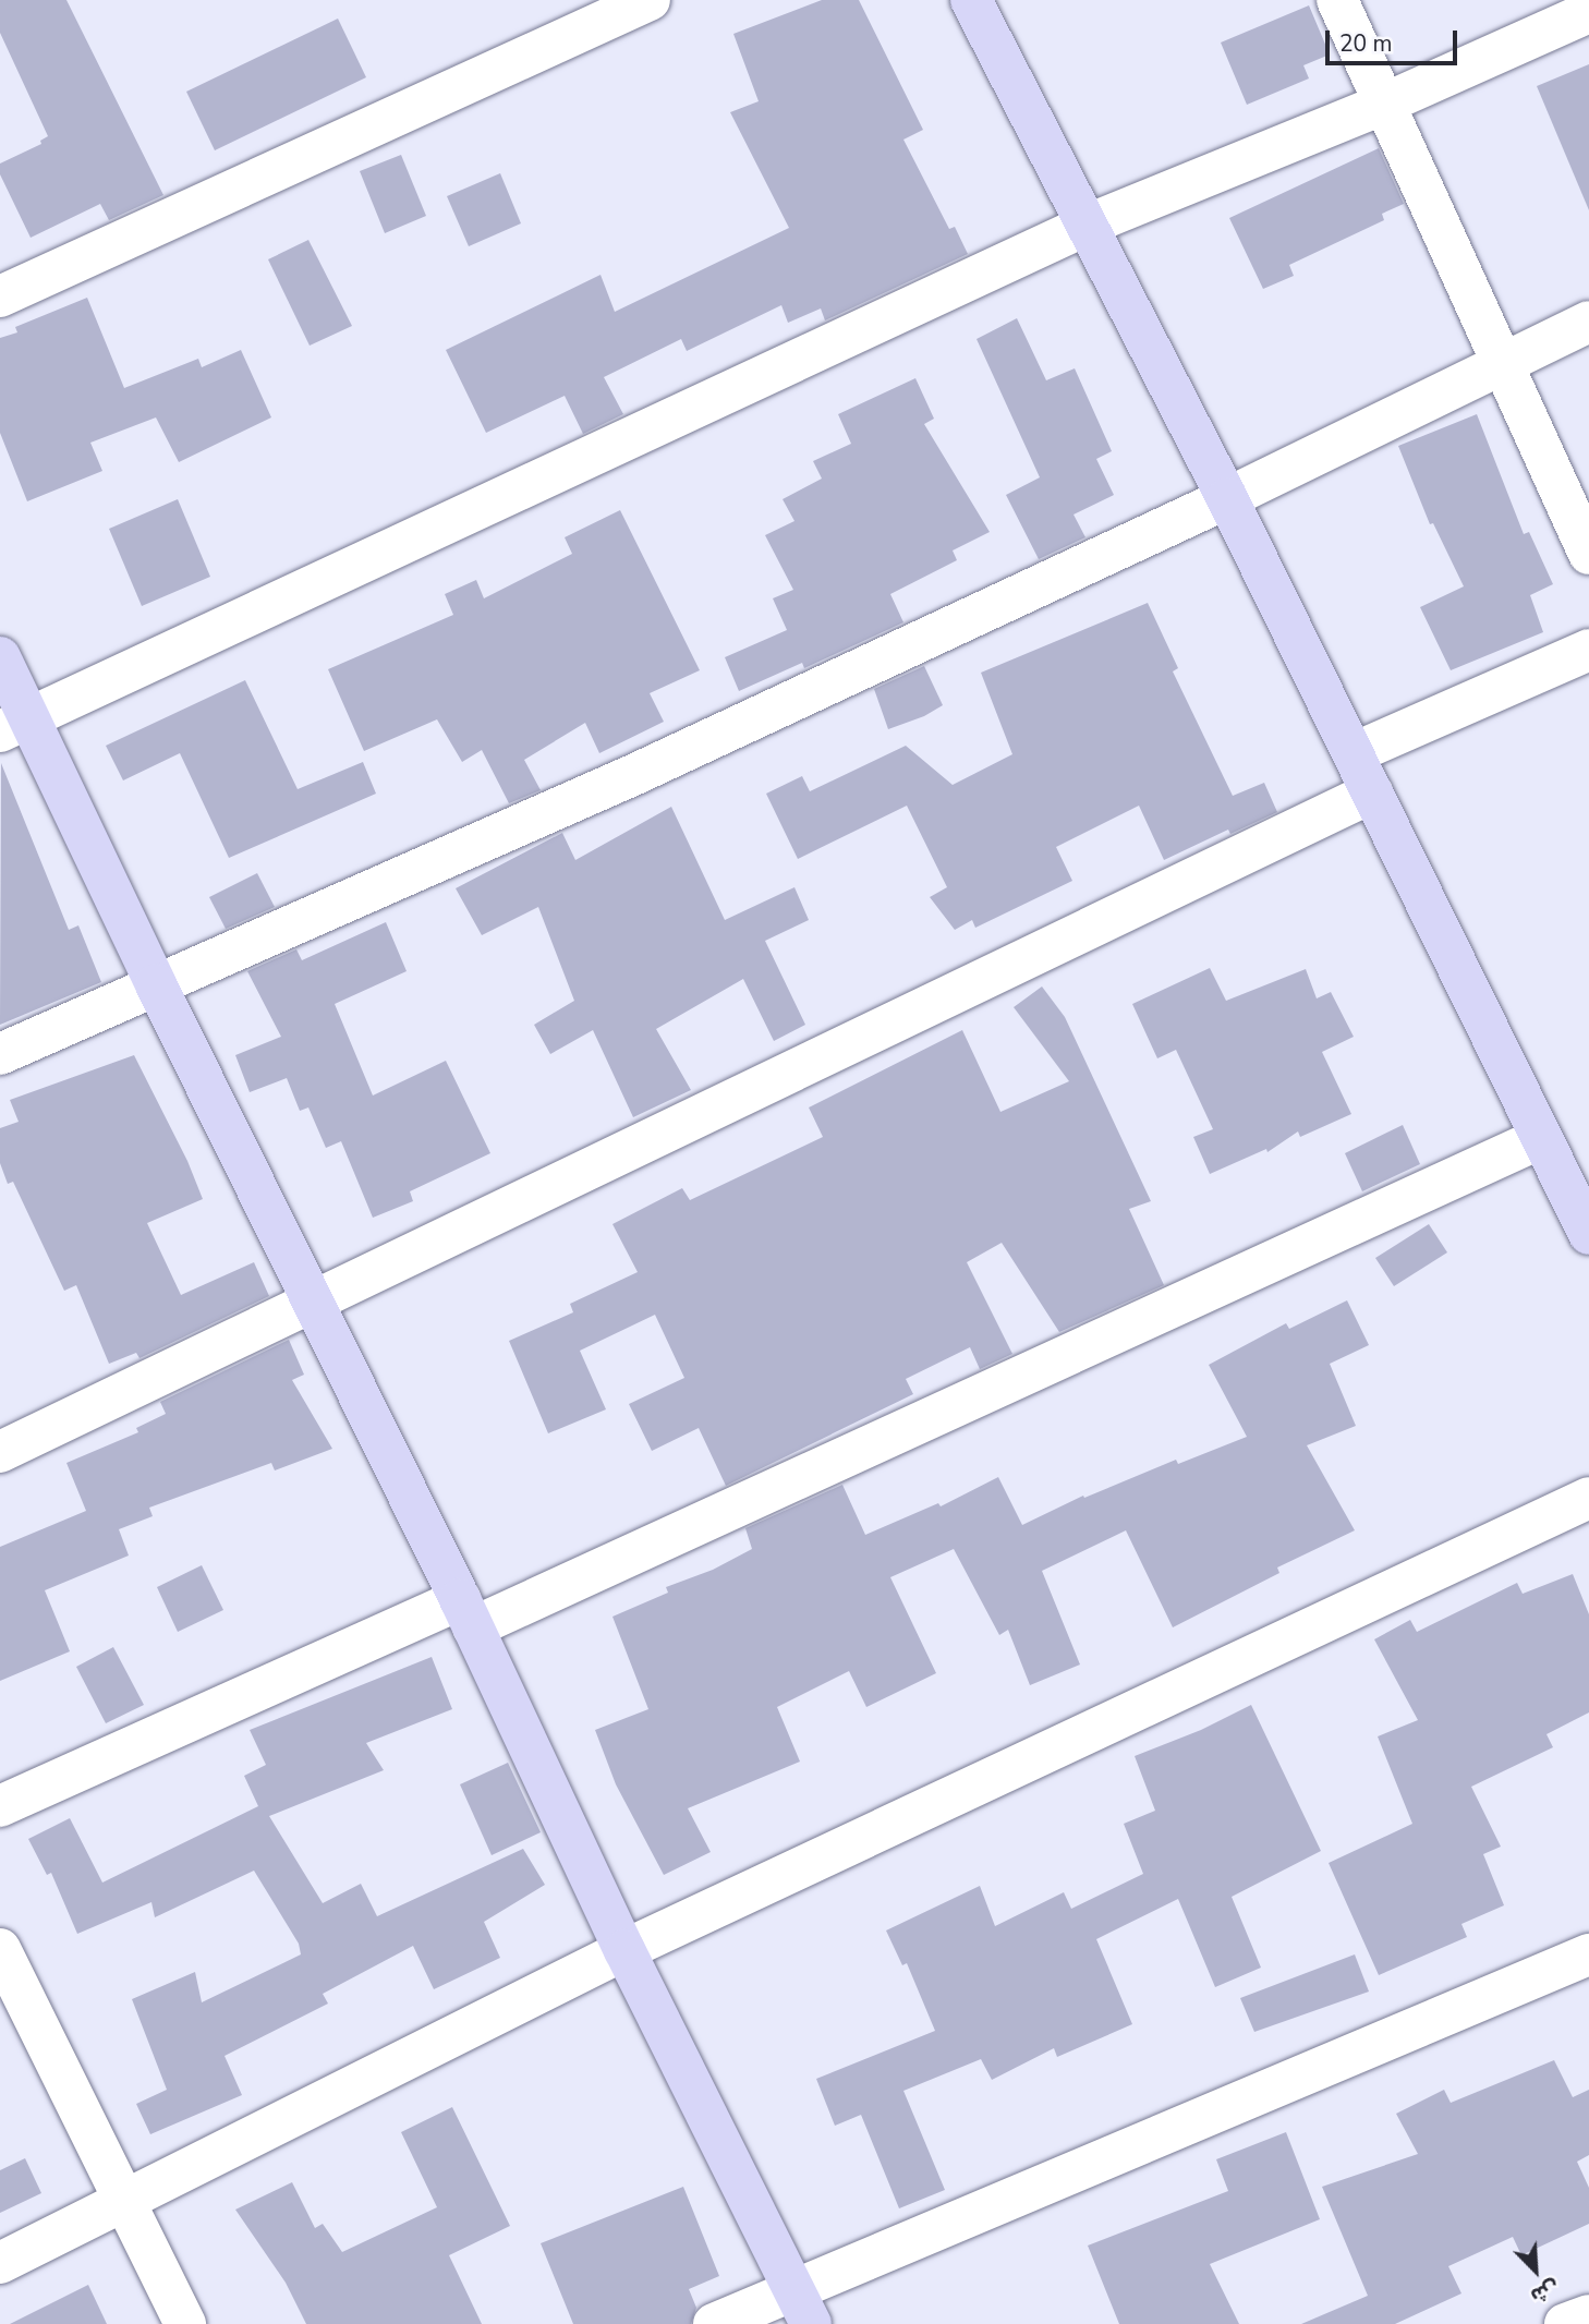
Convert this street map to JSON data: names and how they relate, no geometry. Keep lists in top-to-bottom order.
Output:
{
  "scale_bar": "20 m",
  "north": "bottom right"
}
